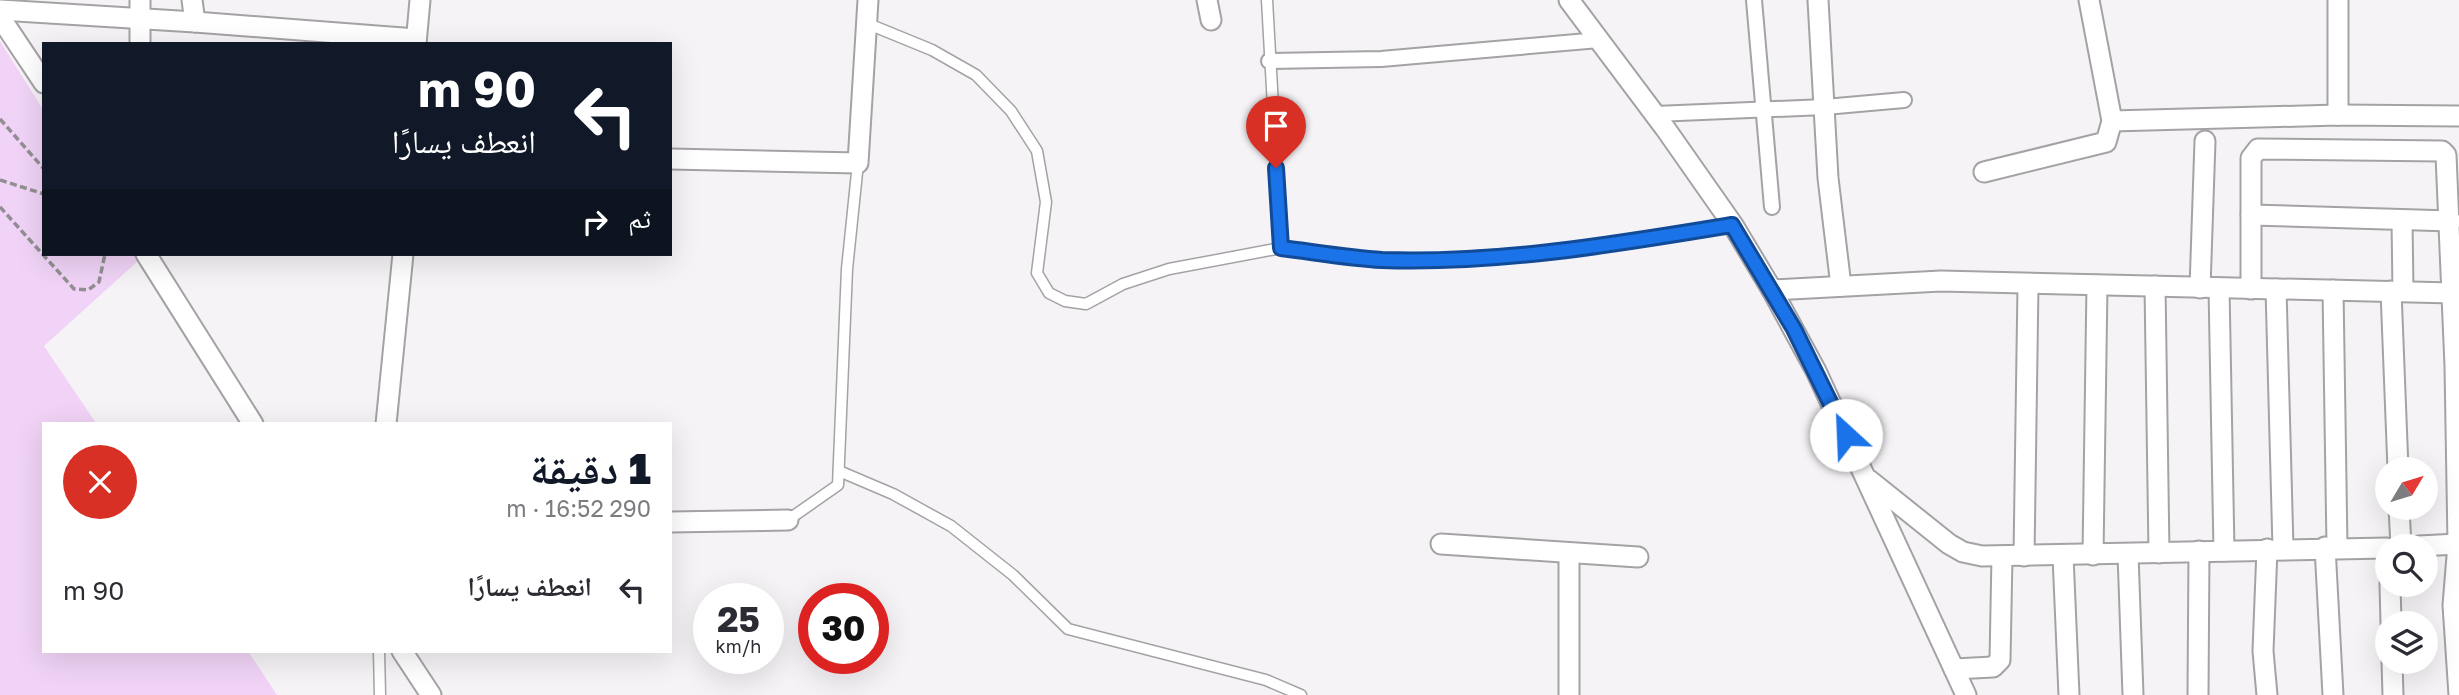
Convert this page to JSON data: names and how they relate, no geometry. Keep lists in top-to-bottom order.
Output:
{
  "north": "top right",
  "page": {
    "turn": ["90 m", "انعطف يسارًا"],
    "then": "ثم",
    "heading": ["1 دقيقة", "290 m · 16:52"],
    "list": [
      {
        "name": "انعطف يسارًا",
        "value": "90 m"
      }
    ],
    "speed": "25 km/h",
    "limit": "30"
  }
}
